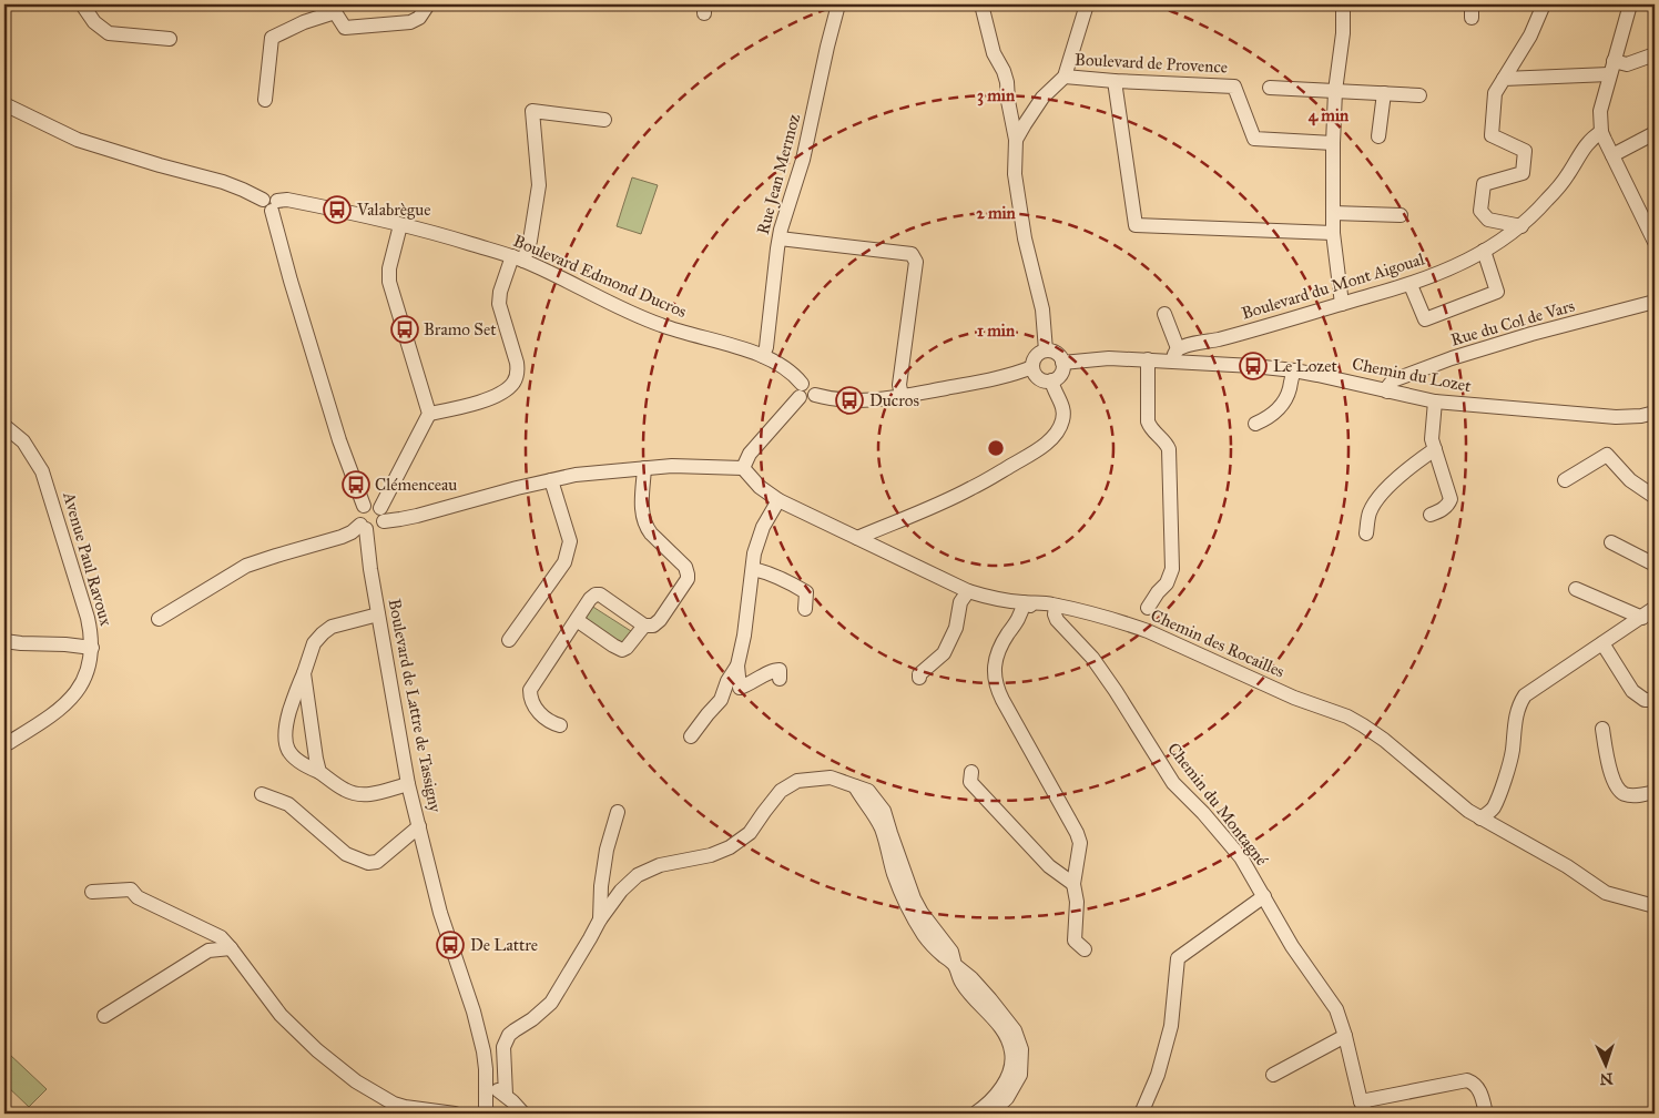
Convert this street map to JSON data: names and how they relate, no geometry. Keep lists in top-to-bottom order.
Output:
{
  "streets": {
    "street": [
      "Boulevard de Provence",
      "Rue Jean Mermoz",
      "Boulevard Edmond Ducros",
      "Boulevard du Mont Aigoual",
      "Rue du Col de Vars",
      "Chemin du Lozet",
      "Avenue Paul Ravoux",
      "Chemin des Rocailles",
      "Boulevard de Lattre de Tassigny",
      "Chemin du Montagné"
    ]
  },
  "crossings": [
    ["Rue Jean Mermoz", "Boulevard Edmond Ducros"],
    ["Boulevard du Mont Aigoual", "Chemin du Lozet"],
    ["Rue du Col de Vars", "Chemin du Lozet"],
    ["Chemin des Rocailles", "Chemin du Montagné"]
  ],
  "places": {
    "bus stop": [
      "Valabrègue",
      "Bramo Set",
      "Le Lozet",
      "Ducros",
      "Clémenceau",
      "De Lattre"
    ]
  },
  "north": "bottom",
  "rings": [
    "3 min",
    "4 min",
    "2 min",
    "1 min"
  ]
}
